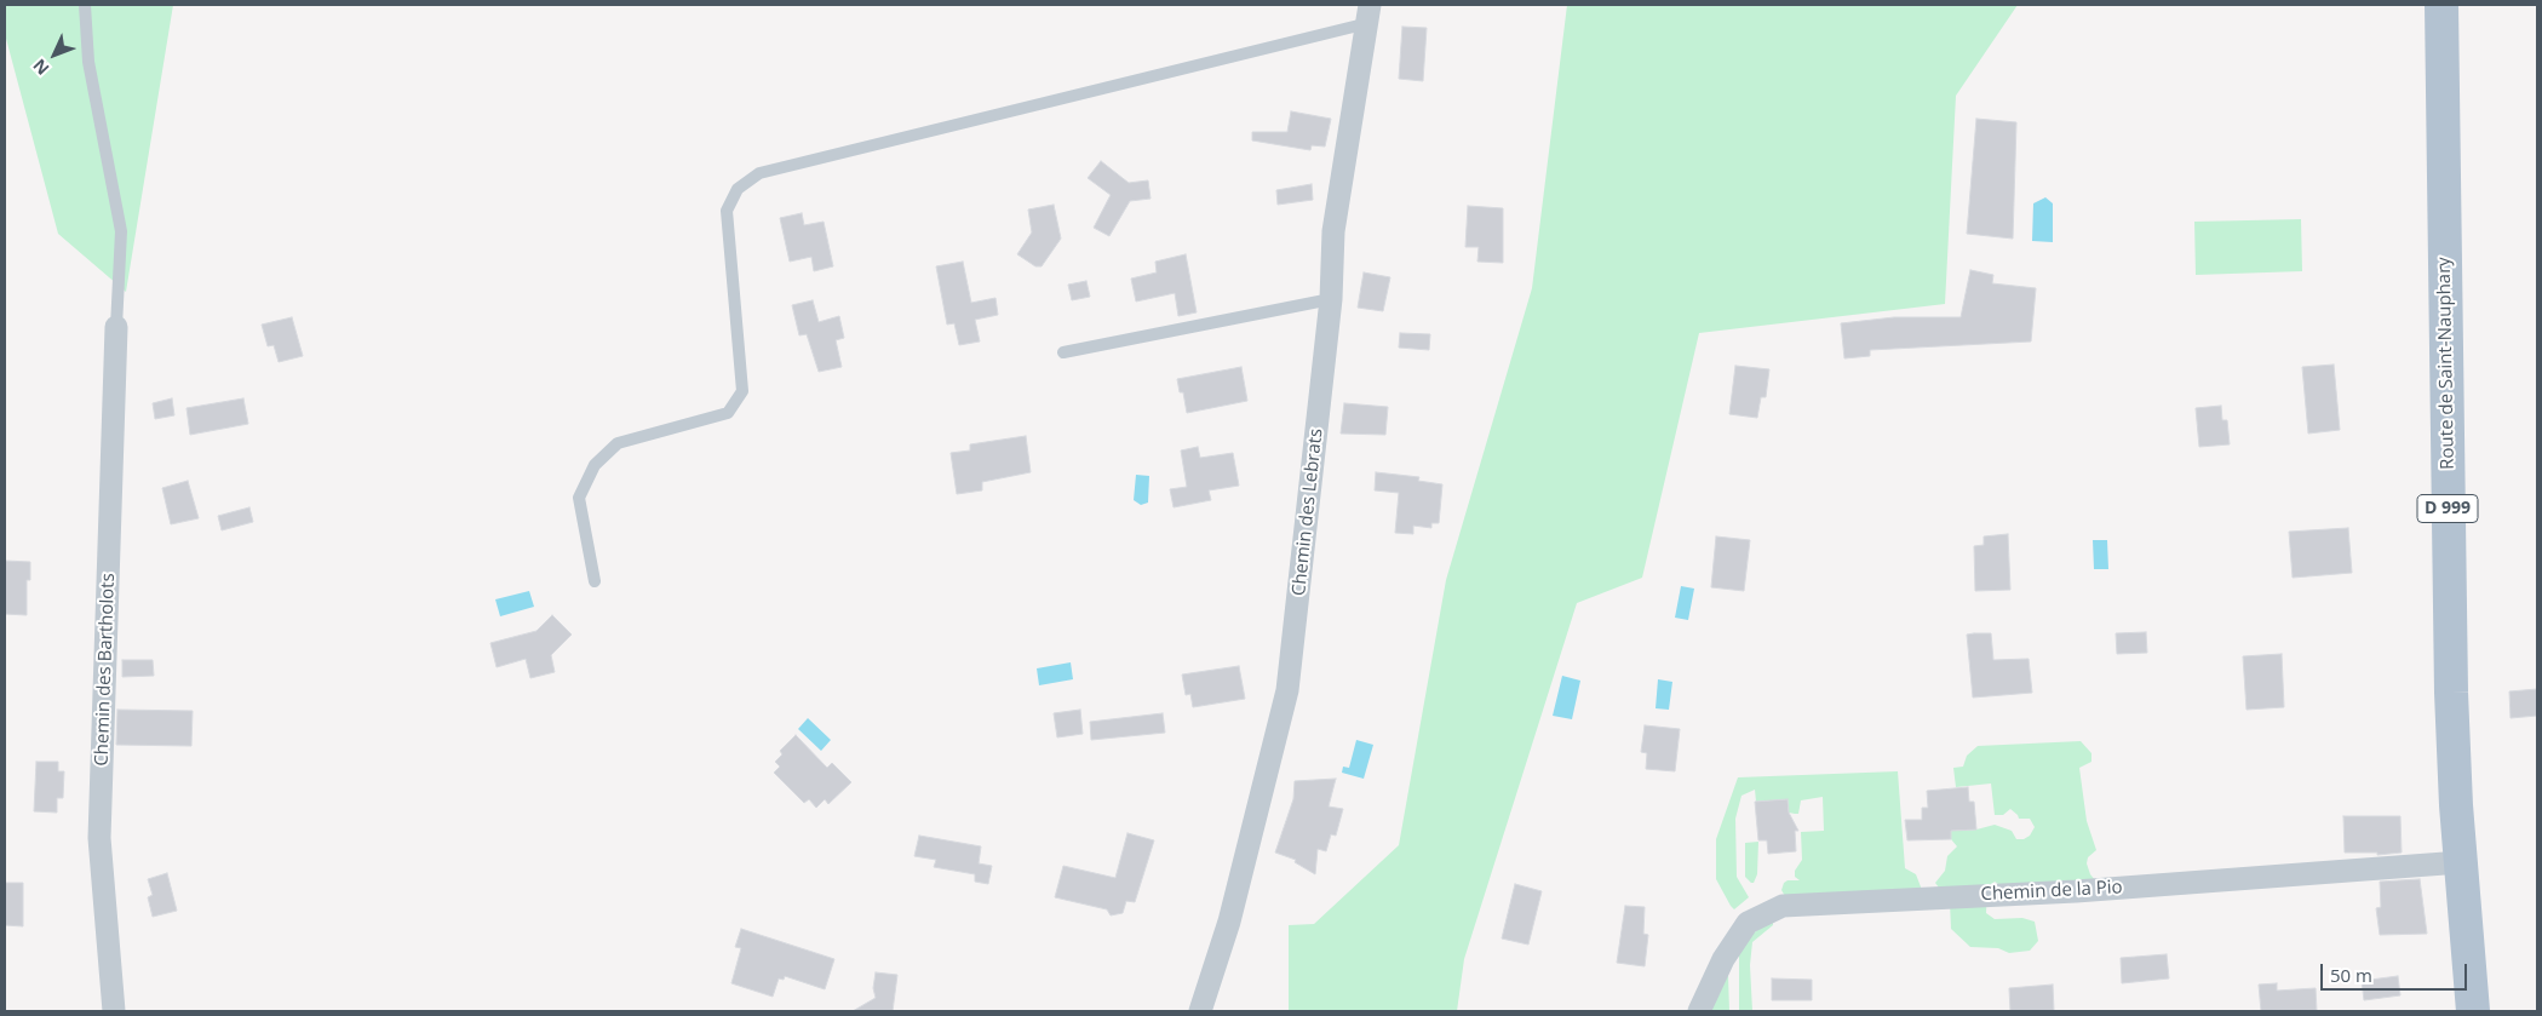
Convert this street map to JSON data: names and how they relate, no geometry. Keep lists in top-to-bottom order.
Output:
{
  "streets": {
    "main road": ["Route de Saint-Nauphary", "D 999"],
    "street": ["Chemin des Lebrats", "Chemin des Bartholots", "Chemin de la Pio"]
  },
  "crossings": [
    ["Route de Saint-Nauphary", "Chemin de la Pio"]
  ],
  "scale_bar": "50 m",
  "north": "bottom left"
}
